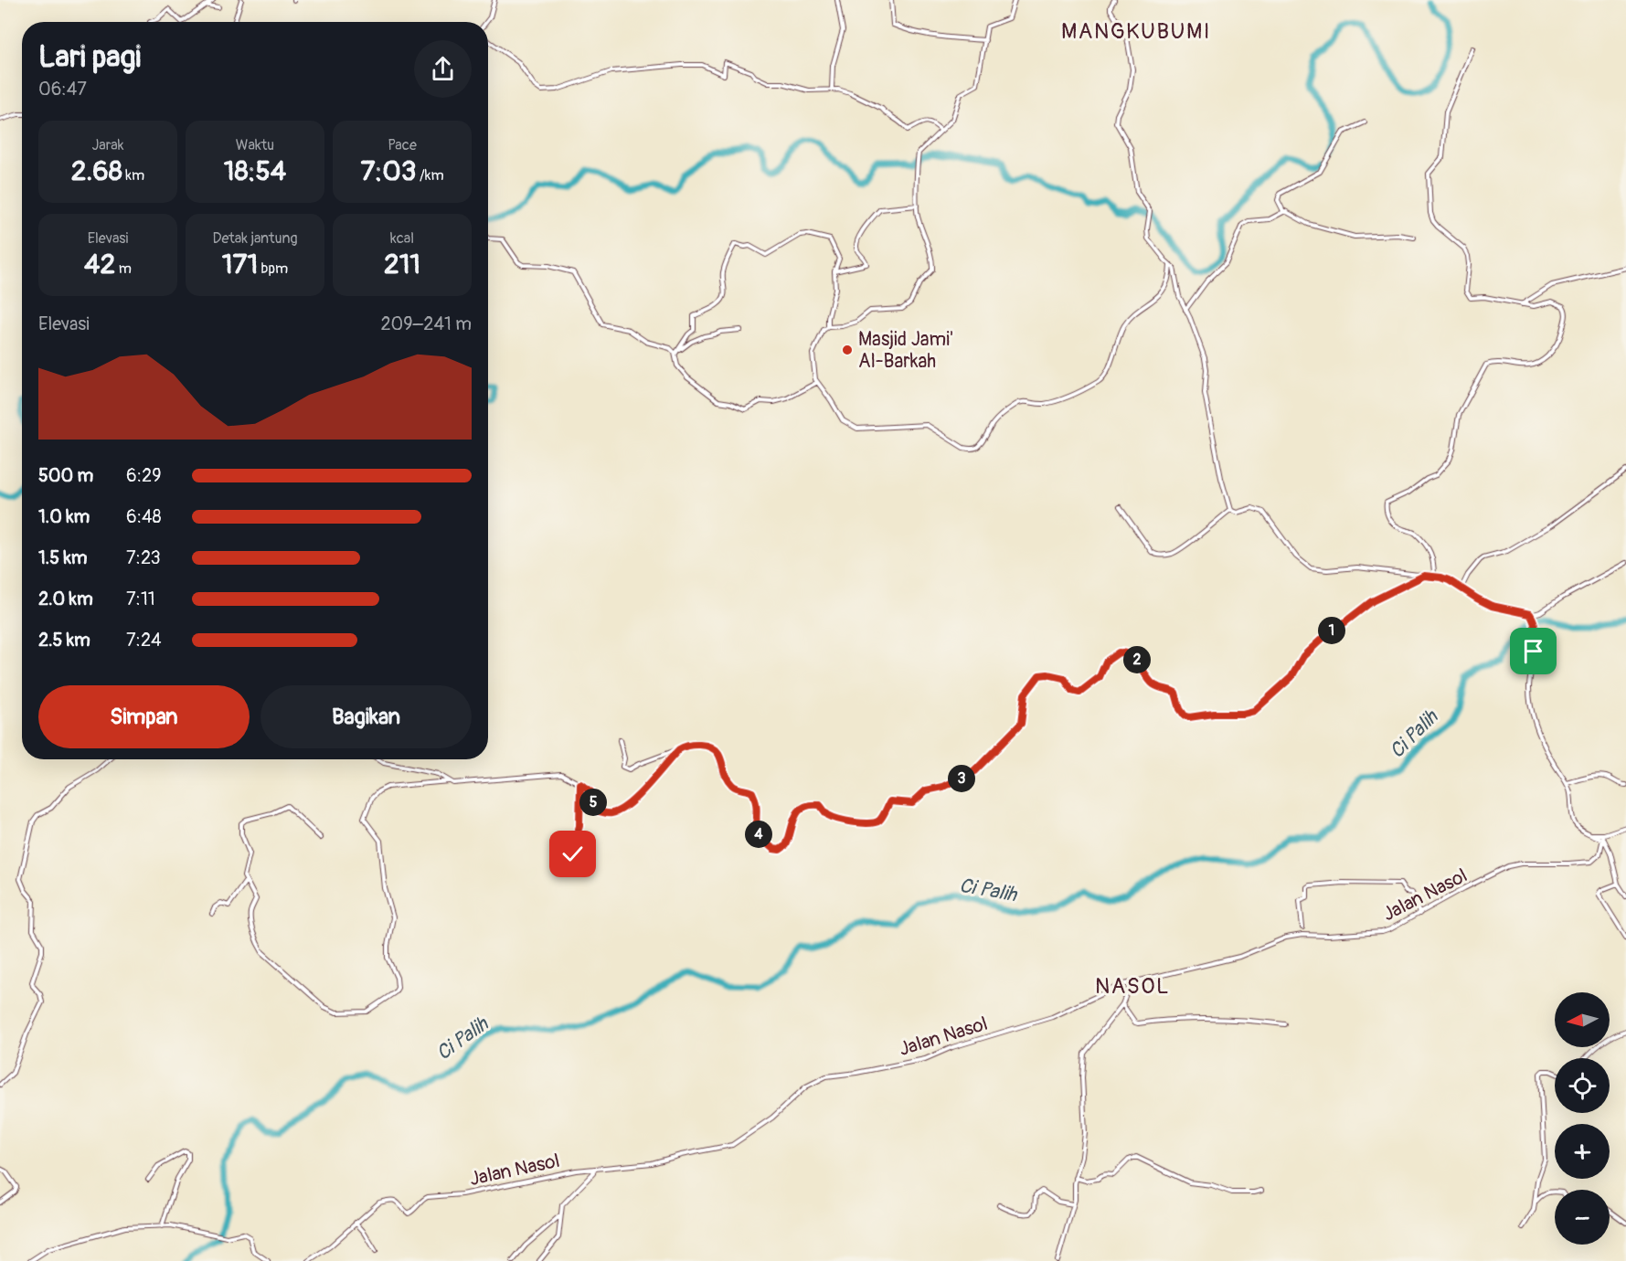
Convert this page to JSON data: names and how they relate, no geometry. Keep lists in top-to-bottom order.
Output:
{
  "streets": {
    "street": ["Jalan Nasol"]
  },
  "districts": ["MANGKUBUMI", "NASOL"],
  "water": ["Ci Palih"],
  "places": ["Masjid Jami' Al-Barkah"],
  "north": "left",
  "page": {
    "heading": ["Lari pagi", "06:47"],
    "stats": [
      ["Jarak", "2.68 km"],
      ["Waktu", "18:54"],
      ["Pace", "7:03 /km"],
      ["Elevasi", "42 m"],
      ["Detak jantung", "171 bpm"],
      ["kcal", "211"]
    ],
    "chart": ["Elevasi", "209–241 m"],
    "list": [
      {
        "name": "500 m",
        "note": "6:29"
      },
      {
        "name": "1.0 km",
        "note": "6:48"
      },
      {
        "name": "1.5 km",
        "note": "7:23"
      },
      {
        "name": "2.0 km",
        "note": "7:11"
      },
      {
        "name": "2.5 km",
        "note": "7:24"
      }
    ],
    "pins": [
      "1",
      "2",
      "3",
      "5",
      "4"
    ],
    "buttons": ["Simpan", "Bagikan"],
    "map_buttons": ["+", "−"]
  }
}
